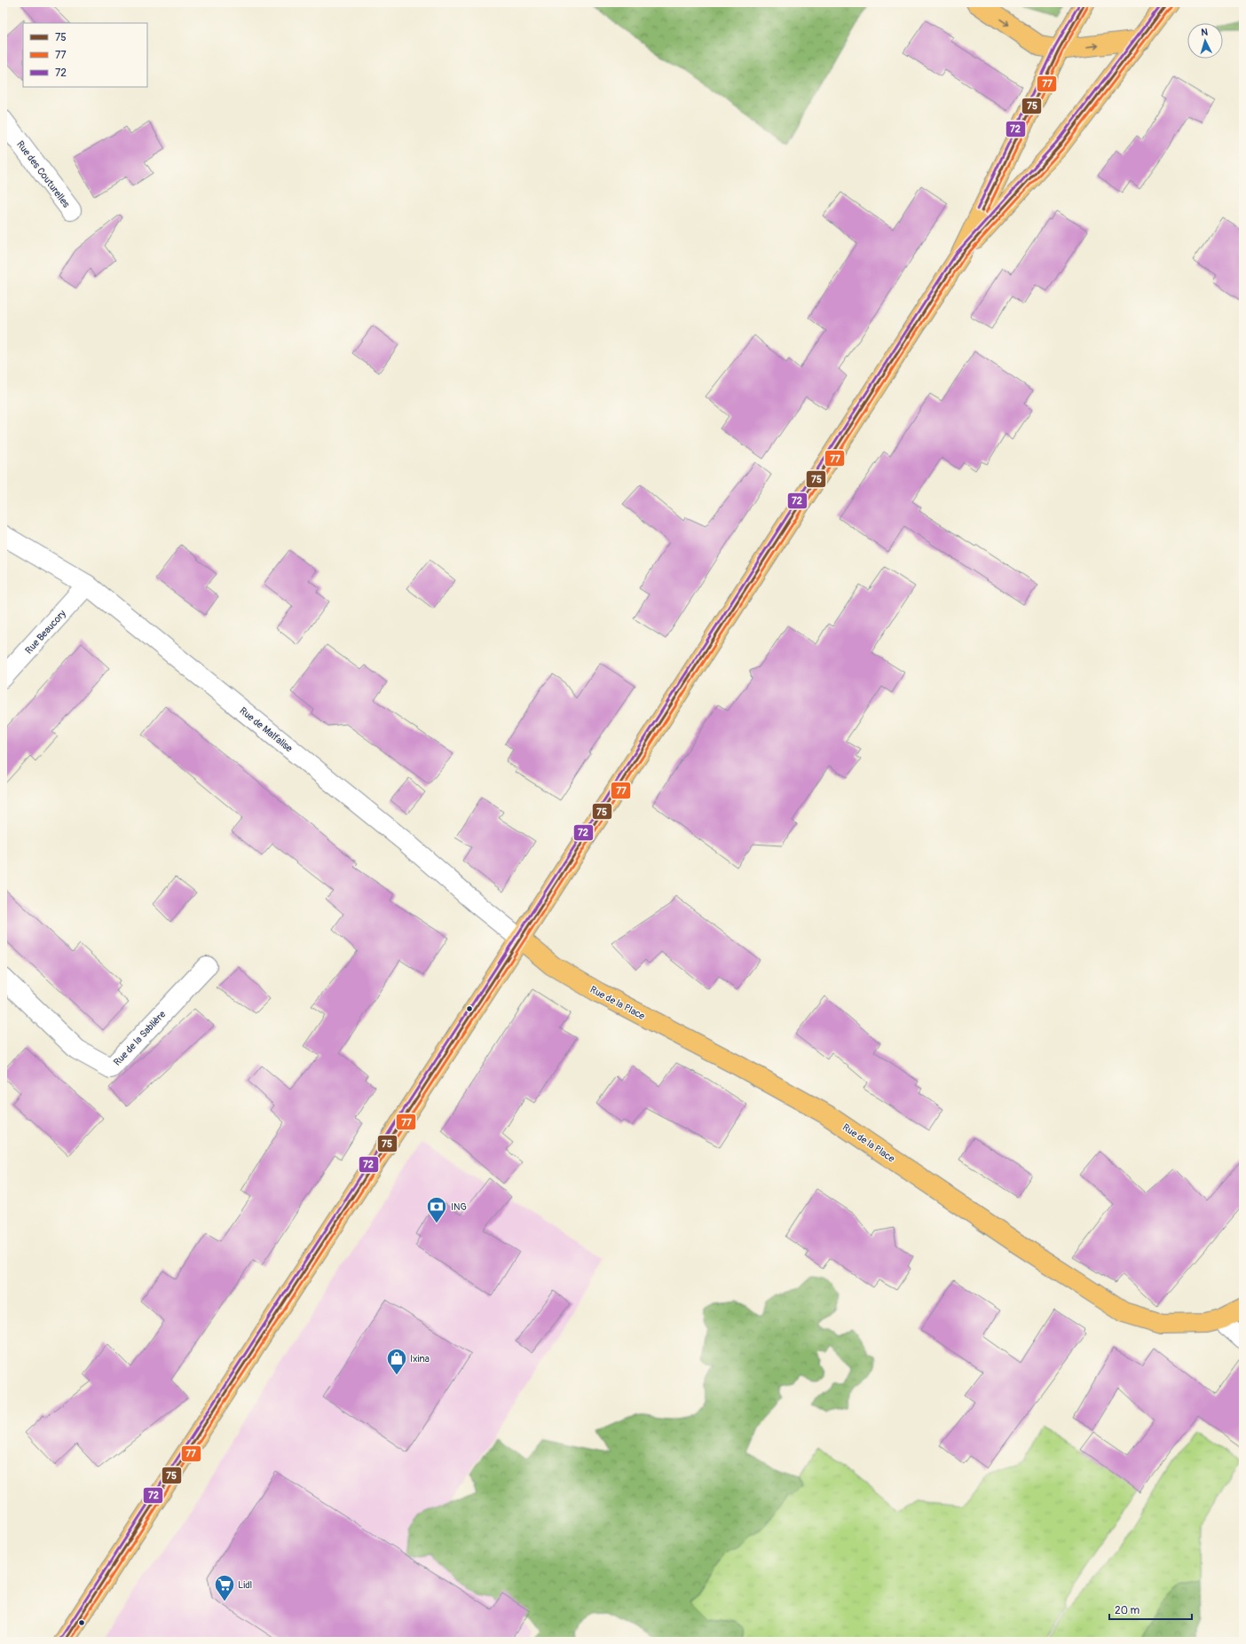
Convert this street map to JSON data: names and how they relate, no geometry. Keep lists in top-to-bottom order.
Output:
{
  "streets": {
    "main road": ["Rue de la Place"],
    "street": [
      "Rue des Couturelles",
      "Rue Beaucory",
      "Rue de Malfalise",
      "Rue de la Sablière"
    ]
  },
  "crossings": [
    ["Rue Beaucory", "Rue de Malfalise"],
    ["Rue de Malfalise", "Rue de la Place"]
  ],
  "places": {
    "bank": ["ING"],
    "shop": ["Ixina"],
    "supermarket": ["Lidl"]
  },
  "lines": ["transit line 75", "transit line 72", "transit line 77"],
  "legend": ["75", "77", "72"],
  "scale_bar": "20 m",
  "north": "top"
}
